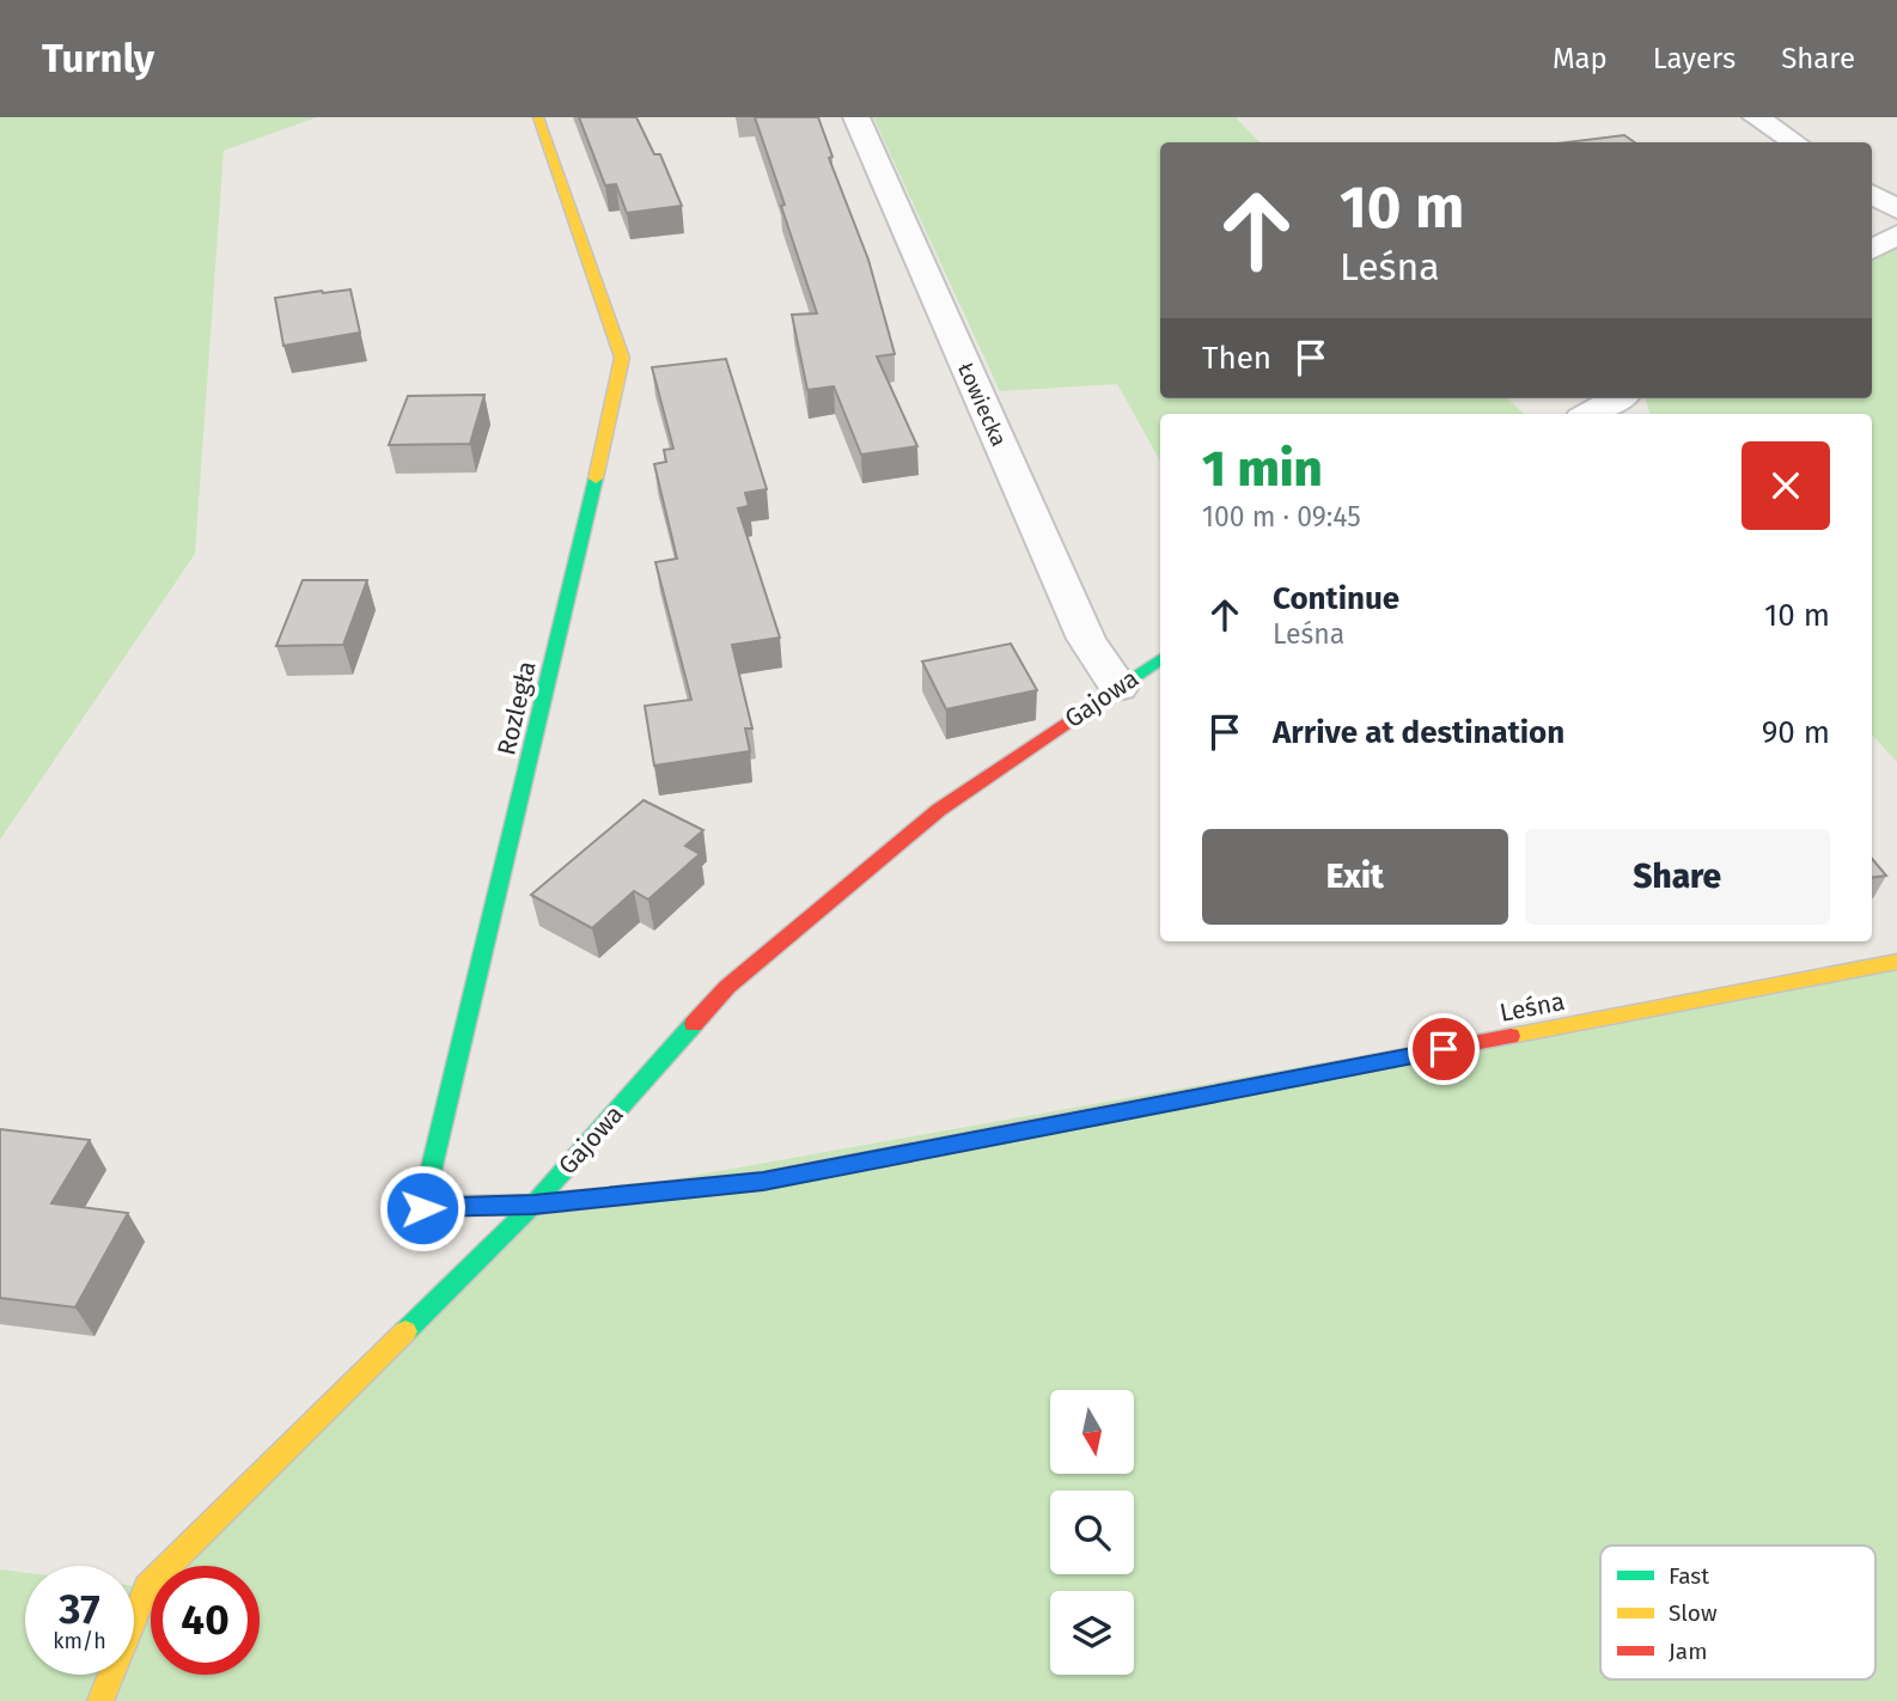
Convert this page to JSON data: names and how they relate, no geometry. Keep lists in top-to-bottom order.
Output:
{
  "streets": {
    "street": [
      "Łowiecka",
      "Gajowa",
      "Rozległa",
      "Leśna"
    ]
  },
  "crossings": [
    ["Łowiecka", "Gajowa"],
    ["Gajowa", "Rozległa"],
    ["Gajowa", "Leśna"],
    ["Rozległa", "Leśna"]
  ],
  "legend": ["Fast", "Slow", "Jam"],
  "north": "bottom",
  "page": {
    "header": "Turnly",
    "nav": ["Map", "Layers", "Share"],
    "turn": ["10 m", "Leśna"],
    "then": "Then",
    "heading": ["1 min", "100 m · 09:45"],
    "list": [
      {
        "name": "Continue",
        "note": "Leśna",
        "value": "10 m"
      },
      {
        "name": "Arrive at destination",
        "value": "90 m"
      }
    ],
    "buttons": ["Exit", "Share"],
    "speed": "37 km/h",
    "limit": "40"
  }
}
